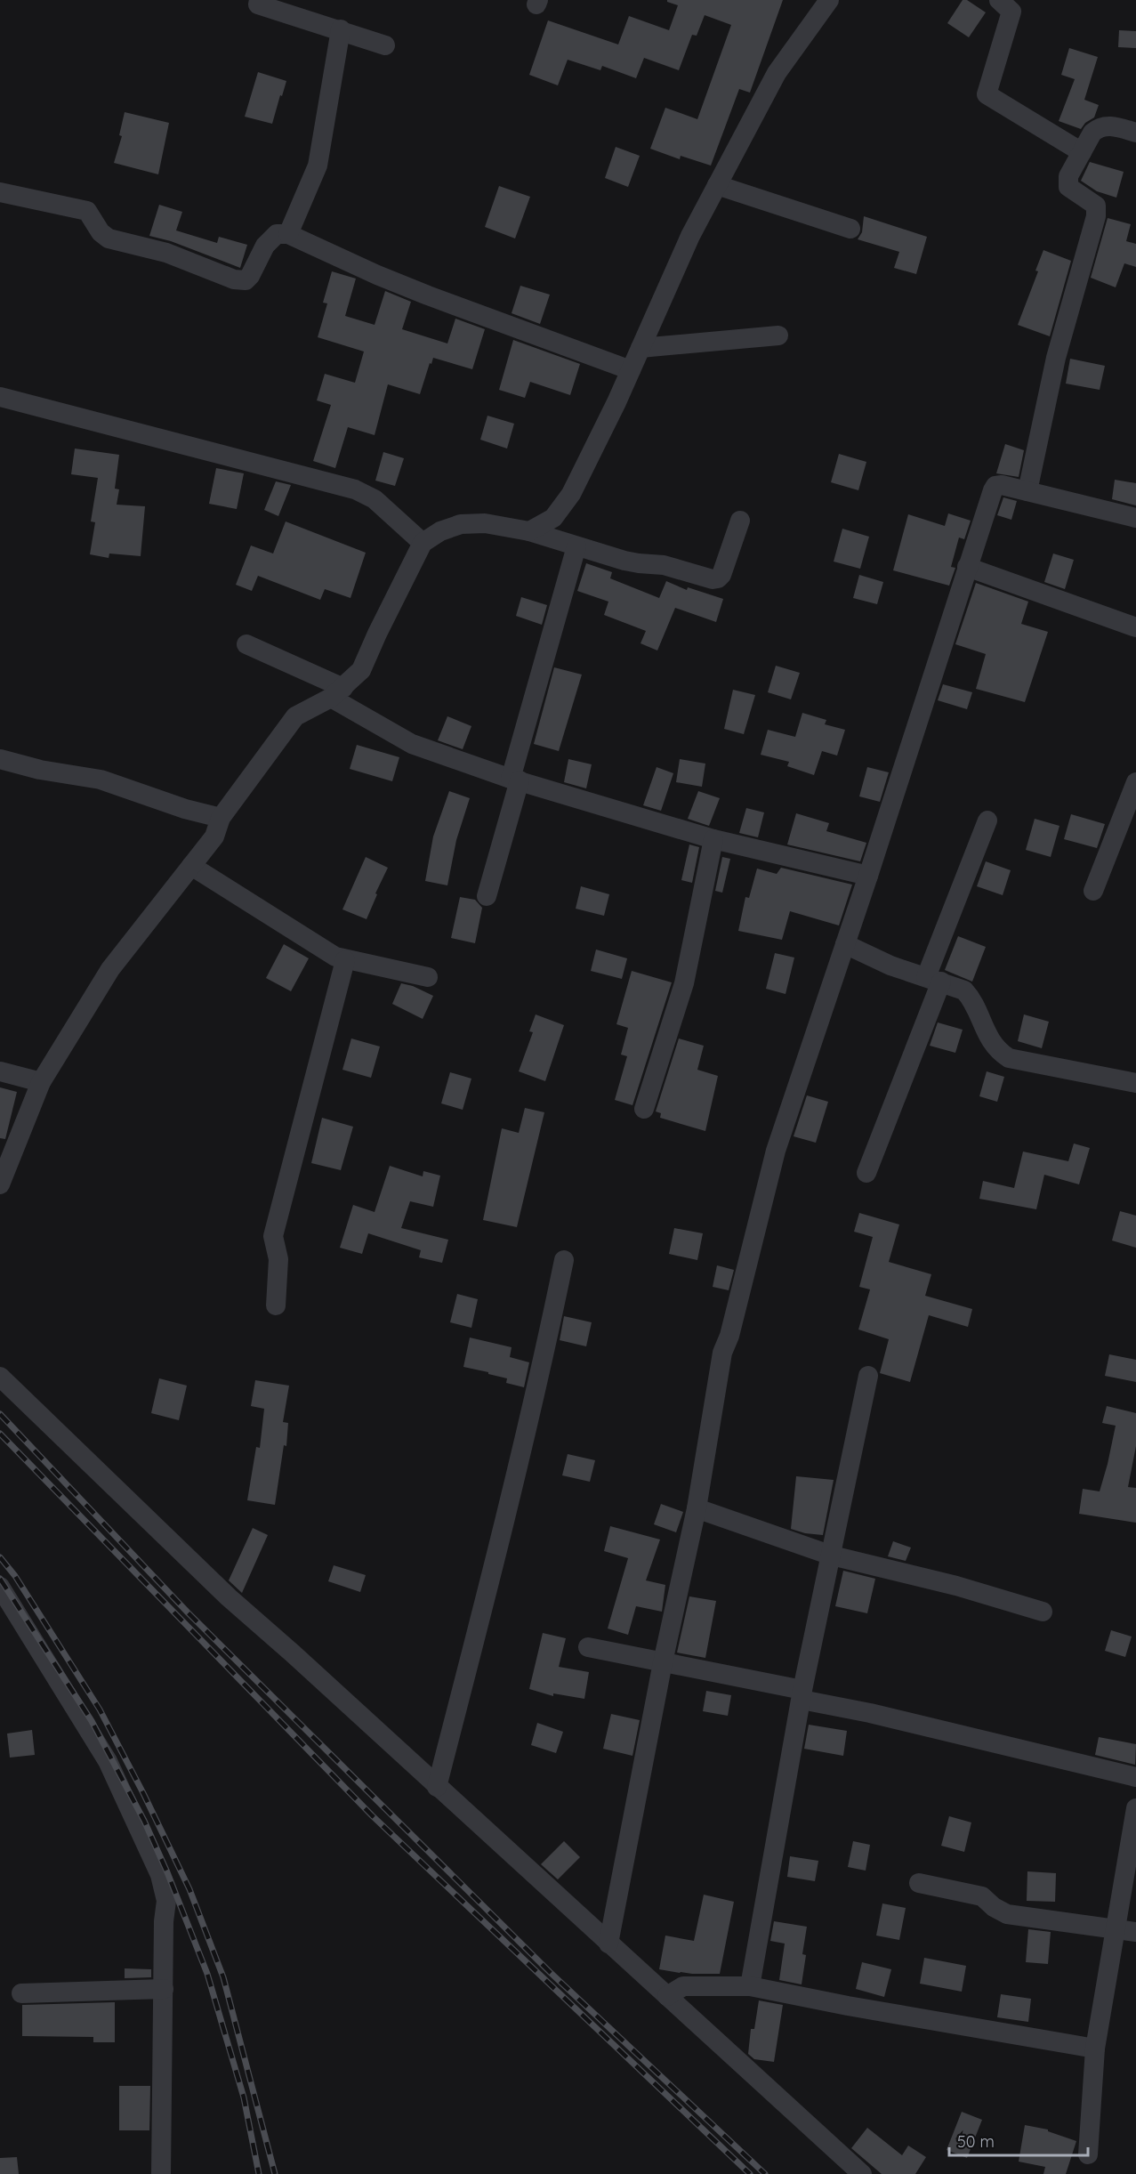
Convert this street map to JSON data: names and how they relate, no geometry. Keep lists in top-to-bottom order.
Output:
{
  "scale_bar": "50 m"
}
